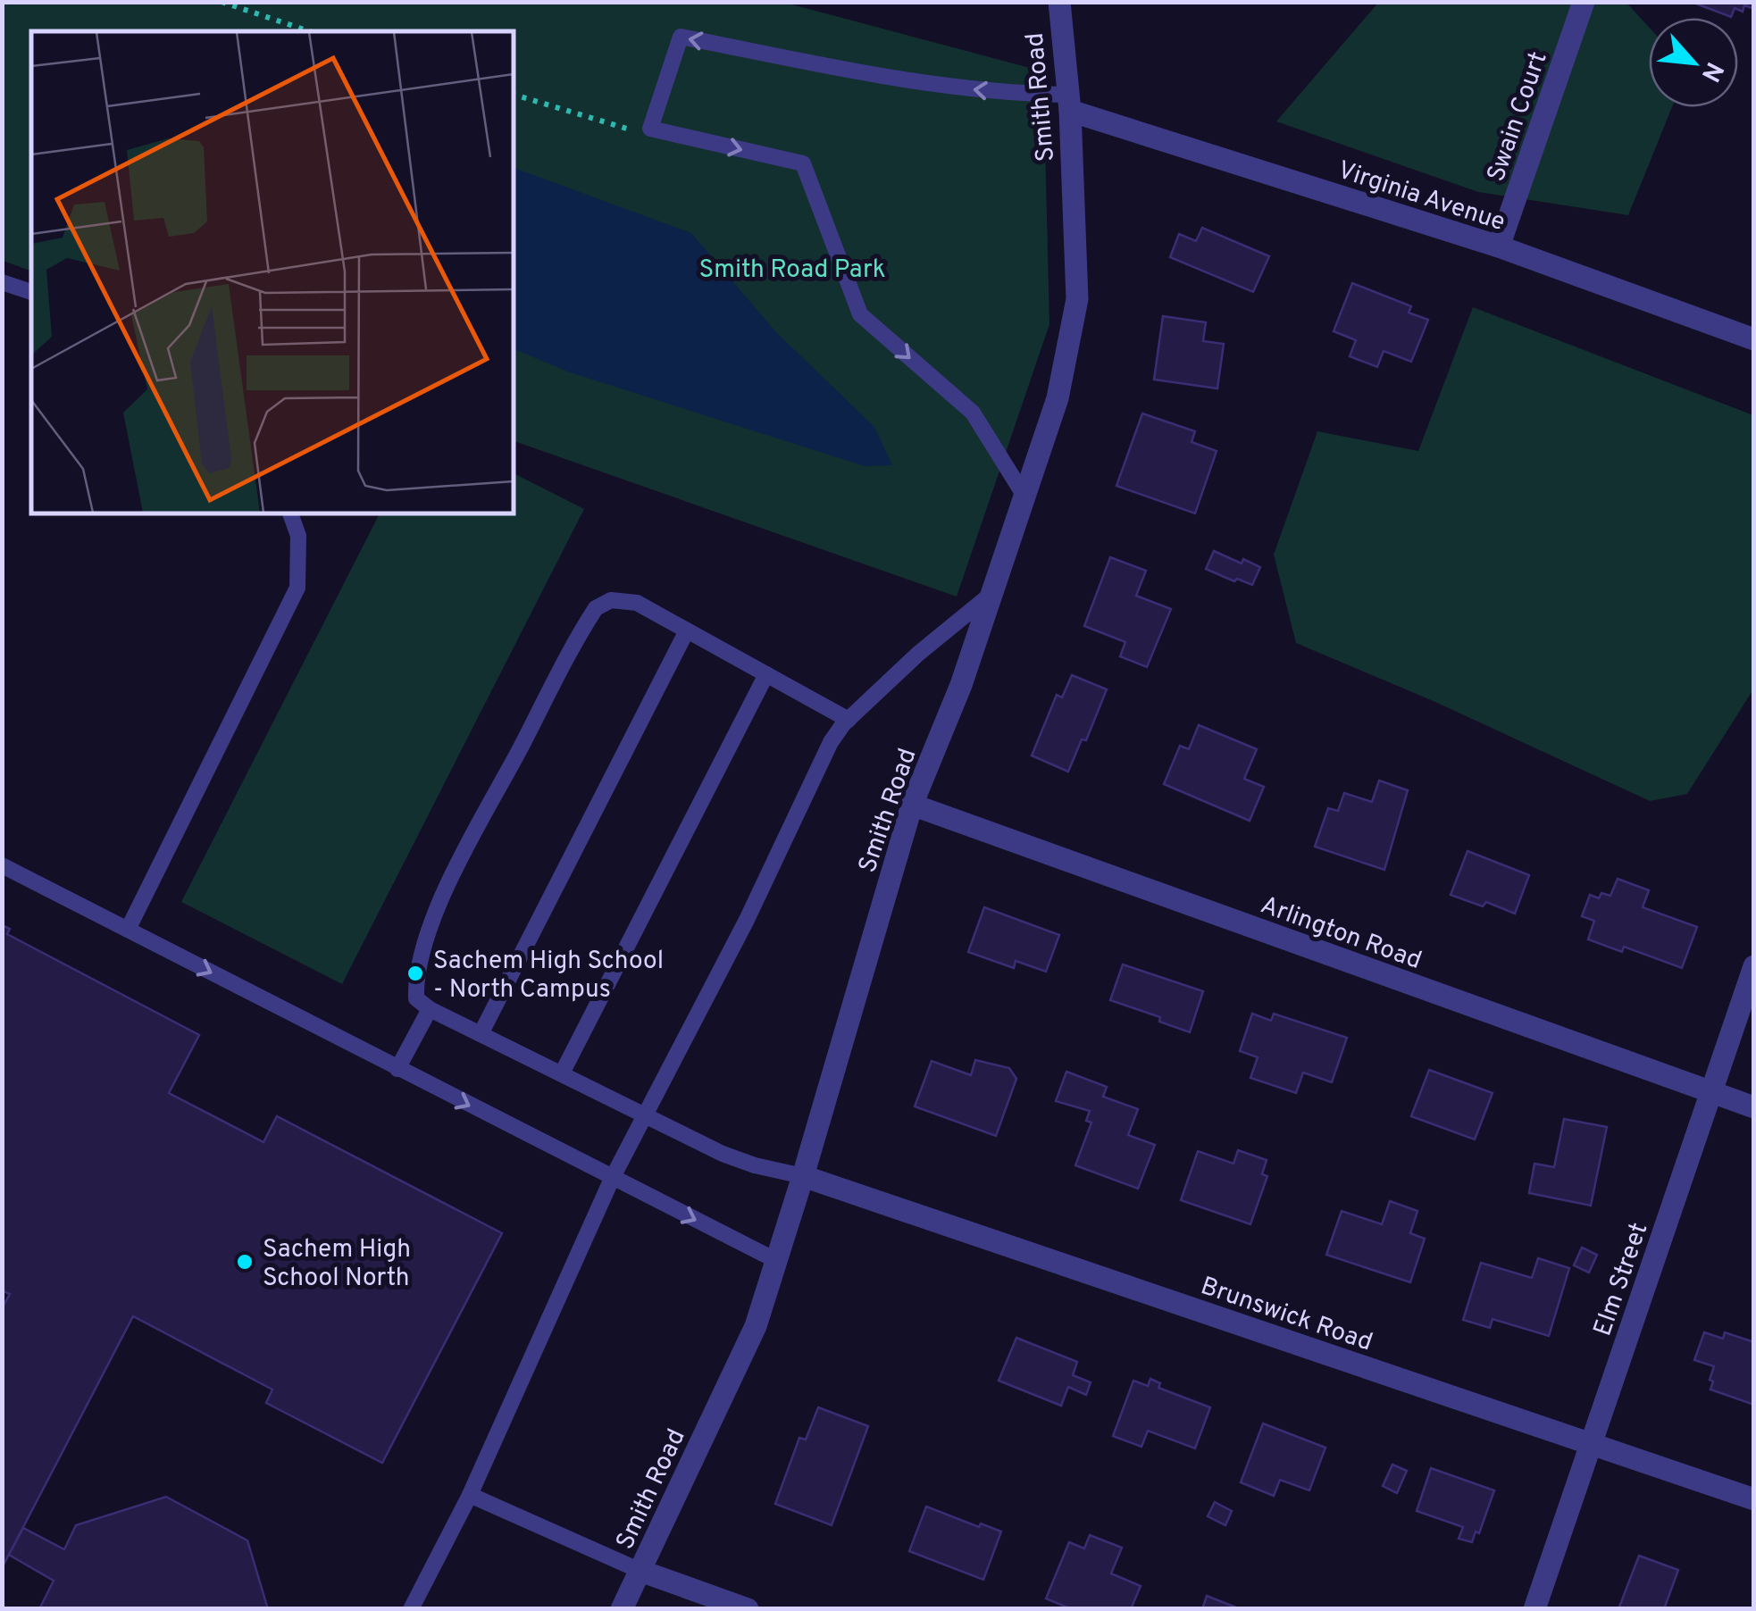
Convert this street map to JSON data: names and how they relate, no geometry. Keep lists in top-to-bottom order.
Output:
{
  "streets": {
    "street": [
      "Smith Road",
      "Swain Court",
      "Virginia Avenue",
      "Arlington Road",
      "Elm Street",
      "Brunswick Road"
    ]
  },
  "crossings": [
    ["Smith Road", "Virginia Avenue"],
    ["Smith Road", "Arlington Road"],
    ["Smith Road", "Brunswick Road"],
    ["Swain Court", "Virginia Avenue"],
    ["Arlington Road", "Elm Street"],
    ["Elm Street", "Brunswick Road"]
  ],
  "parks": ["Smith Road Park"],
  "places": ["Sachem High School - North Campus", "Sachem High School North"],
  "north": "bottom right"
}
